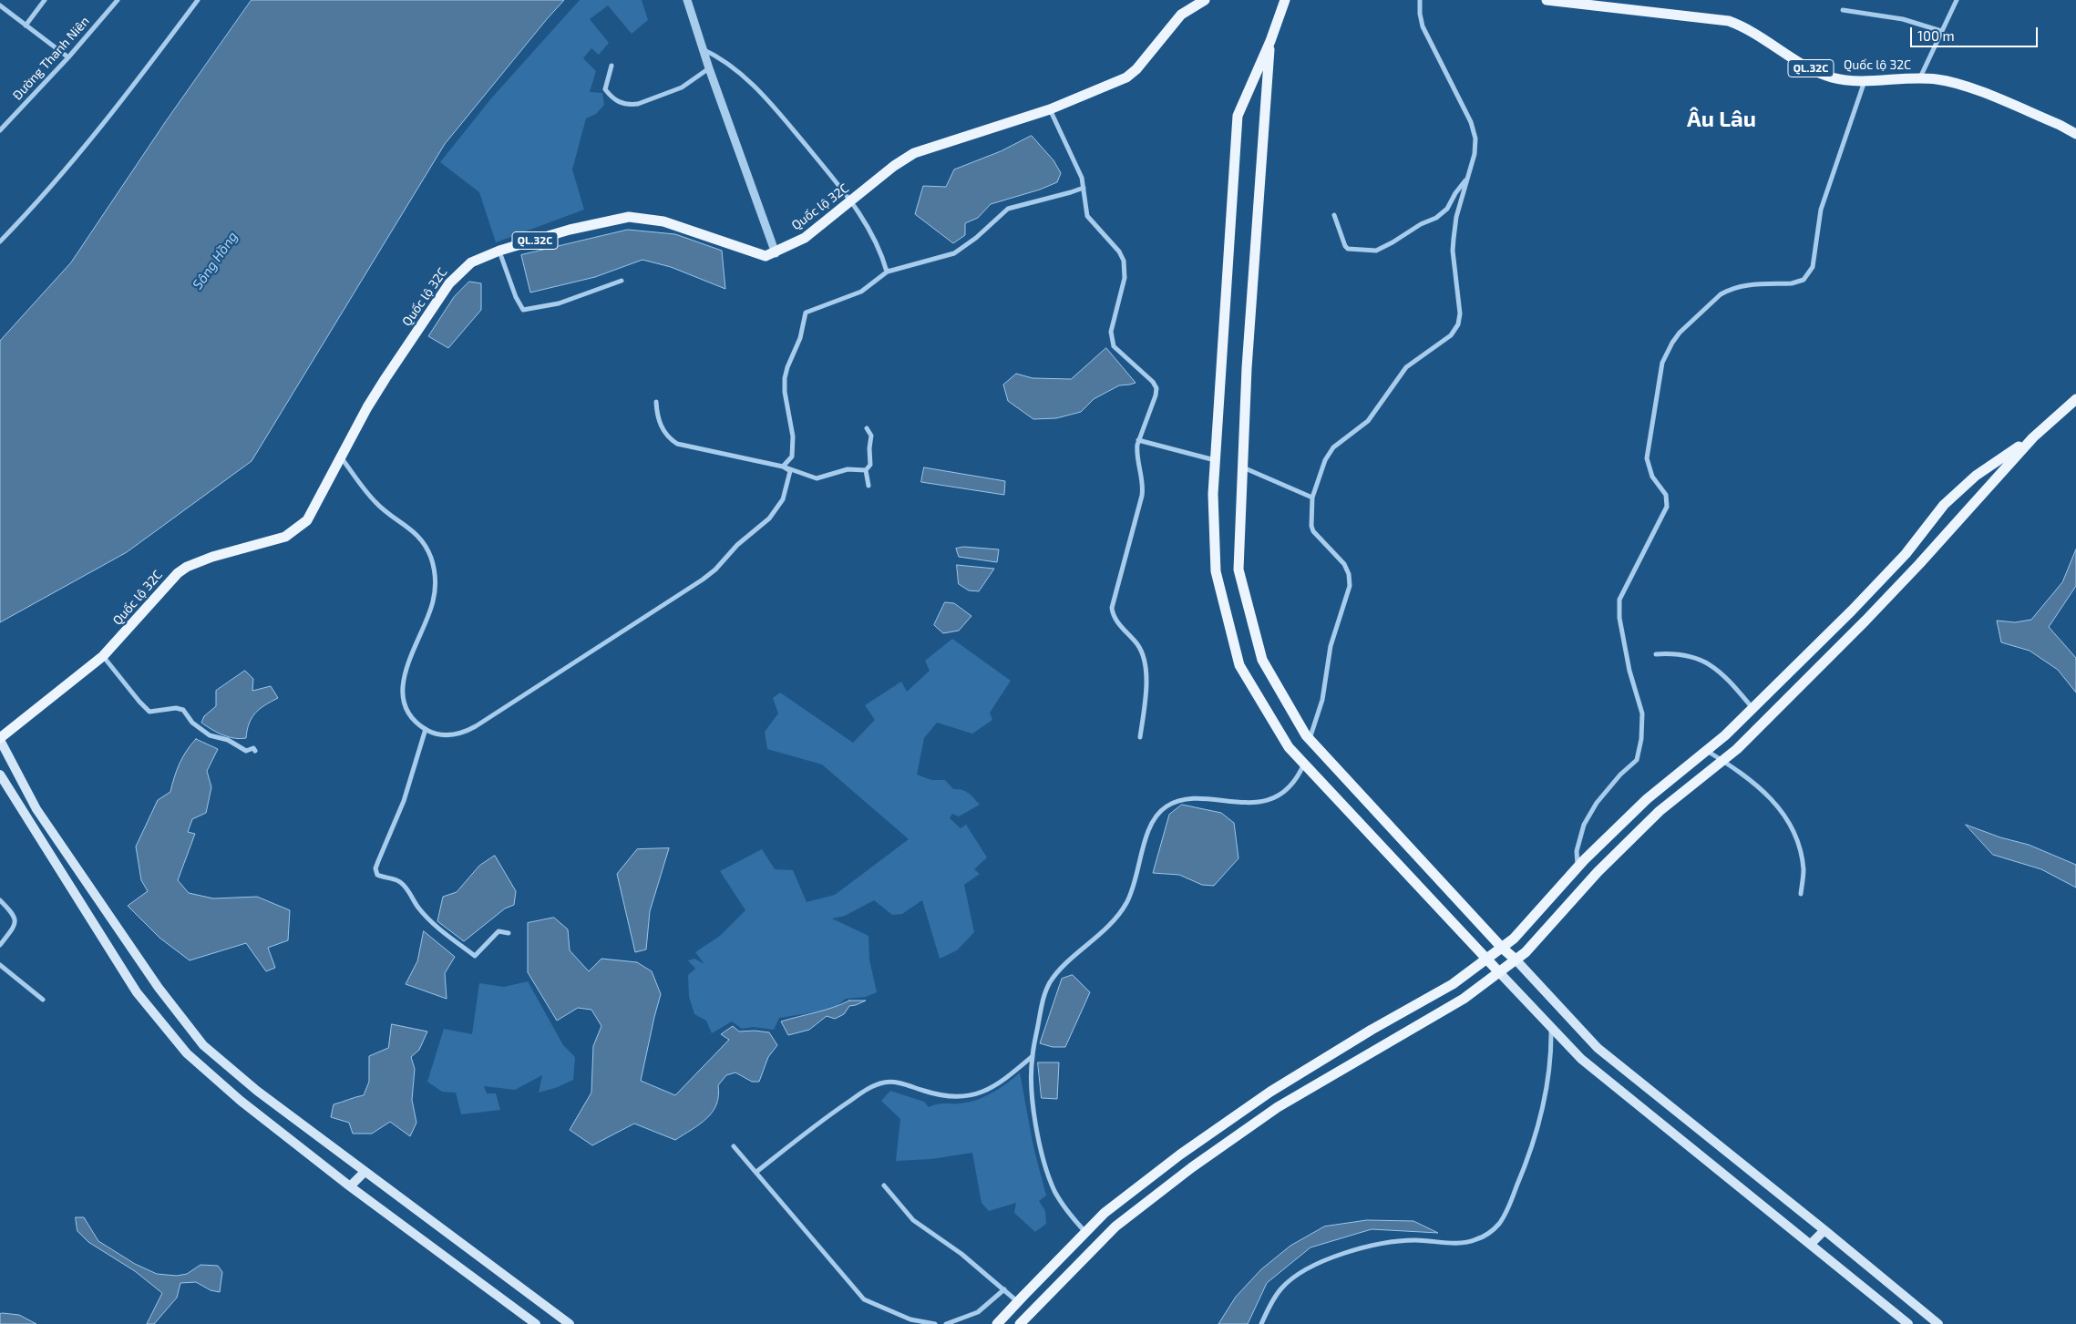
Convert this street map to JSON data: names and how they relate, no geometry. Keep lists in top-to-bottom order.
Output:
{
  "streets": {
    "main road": ["Quốc lộ 32C", "QL.32C"],
    "street": ["Đường Thanh Niên"]
  },
  "districts": ["Âu Lâu"],
  "water": ["Sông Hồng"],
  "scale_bar": "100 m"
}
